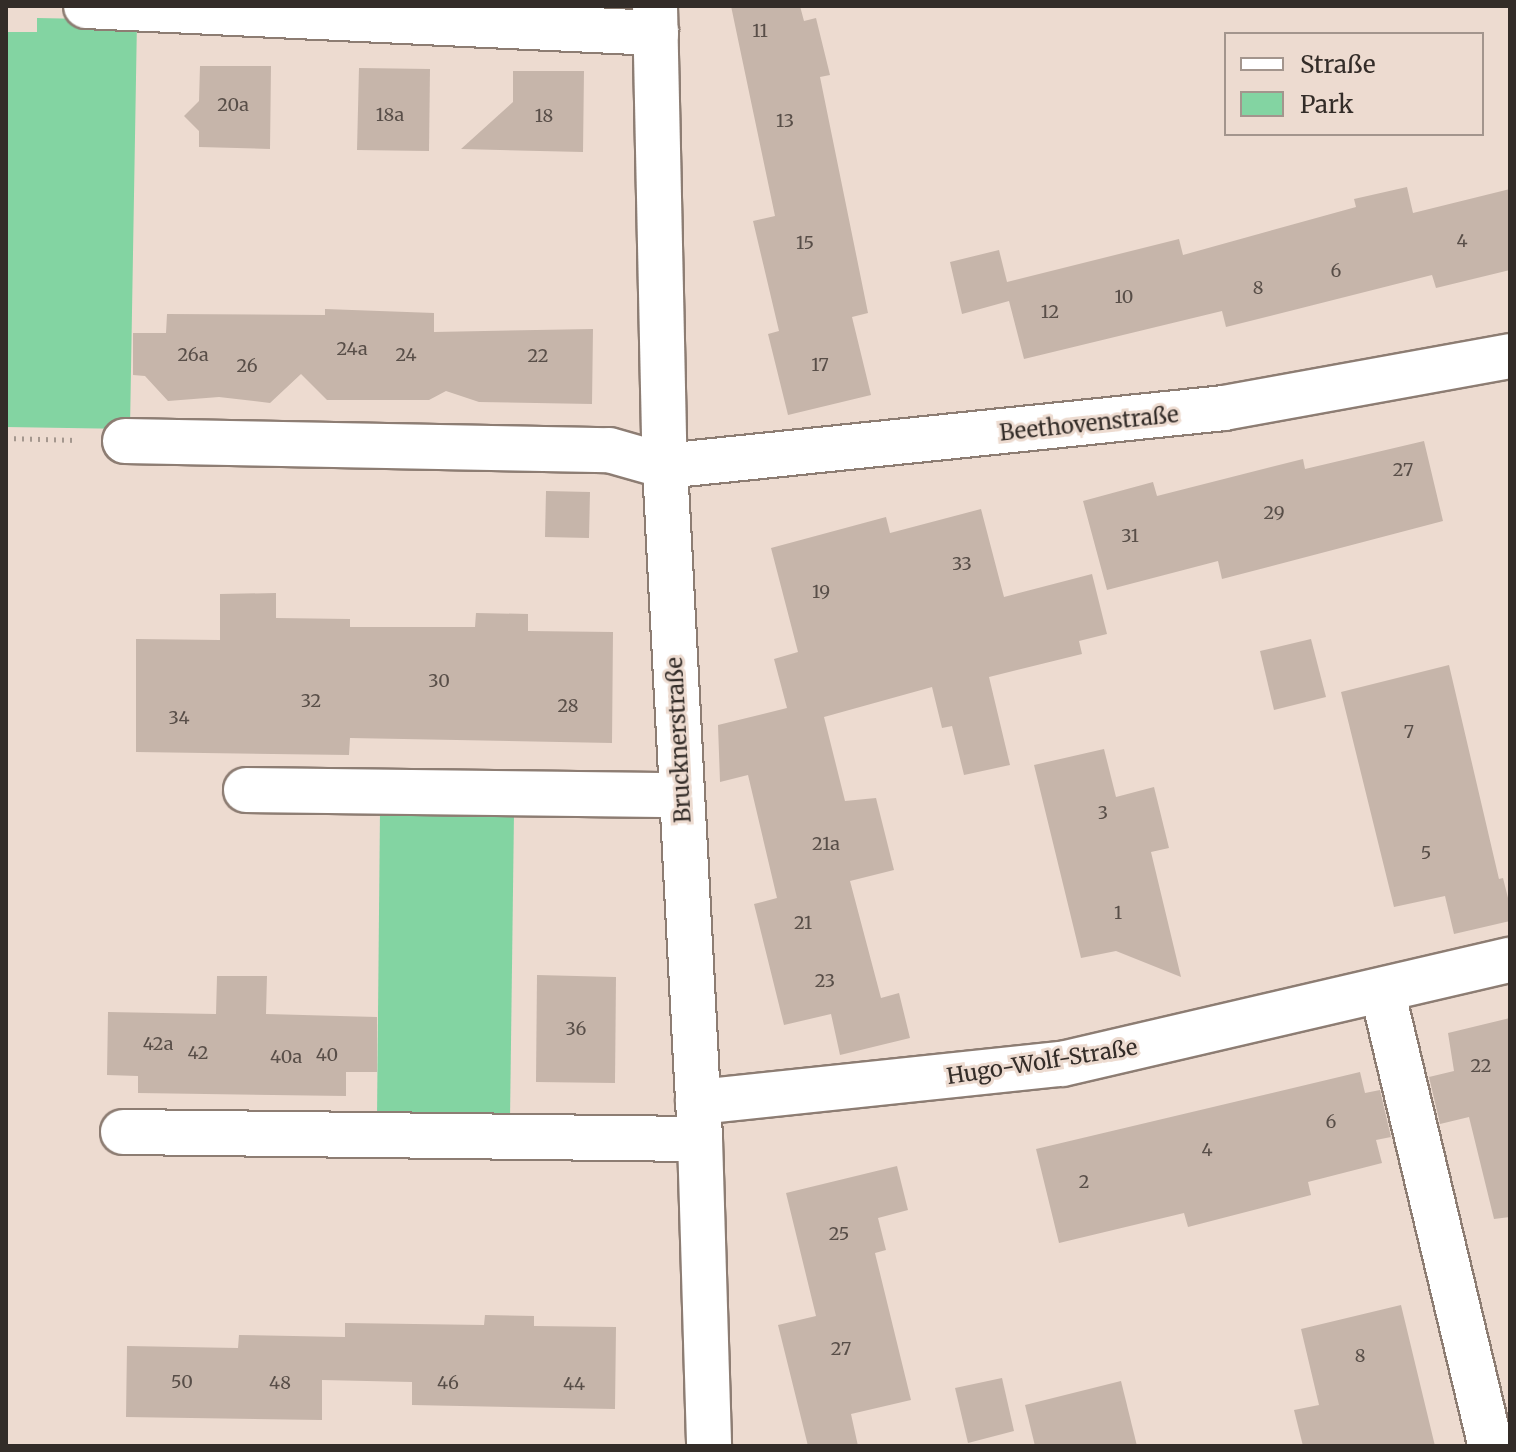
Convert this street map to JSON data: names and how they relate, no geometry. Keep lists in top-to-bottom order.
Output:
{
  "streets": {
    "street": ["Beethovenstraße", "Brucknerstraße", "Hugo-Wolf-Straße"]
  },
  "crossings": [
    ["Beethovenstraße", "Brucknerstraße"],
    ["Brucknerstraße", "Hugo-Wolf-Straße"]
  ],
  "house_numbers": [
    "11",
    "20a",
    "18a",
    "18",
    "13",
    "4",
    "15",
    "6",
    "8",
    "10",
    "12",
    "24a",
    "26a",
    "24",
    "22",
    "17",
    "26",
    "27",
    "29",
    "31",
    "33",
    "19",
    "30",
    "32",
    "28",
    "34",
    "7",
    "3",
    "21a",
    "5",
    "1",
    "21",
    "23",
    "36",
    "42a",
    "42",
    "40",
    "40a",
    "22",
    "6",
    "4",
    "2",
    "25",
    "27",
    "8",
    "50",
    "48",
    "46",
    "44"
  ],
  "legend": ["Straße", "Park"]
}
